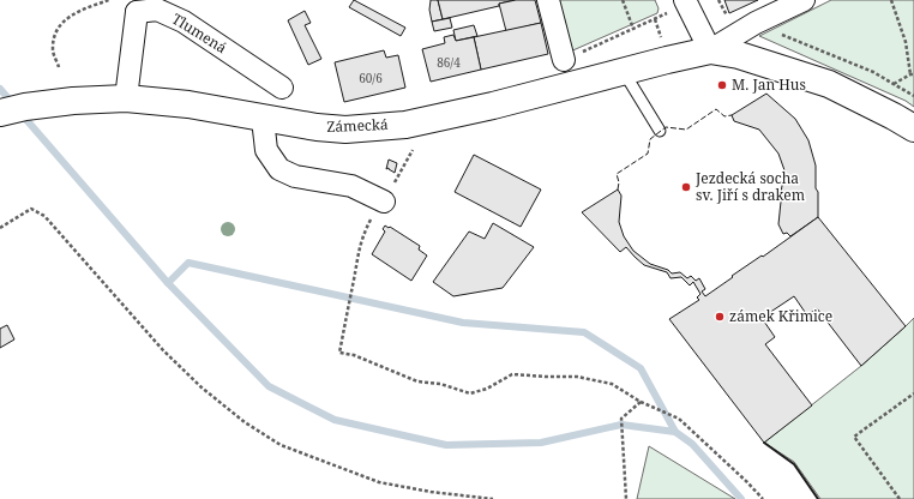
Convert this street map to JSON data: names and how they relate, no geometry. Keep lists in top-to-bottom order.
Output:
{
  "streets": {
    "street": ["Tlumená", "Zámecká"]
  },
  "crossings": [
    ["Tlumená", "Zámecká"]
  ],
  "places": ["M. Jan Hus", "Jezdecká socha sv. Jiří s drakem", "zámek Křimice"],
  "house_numbers": ["86/4", "60/6"]
}
